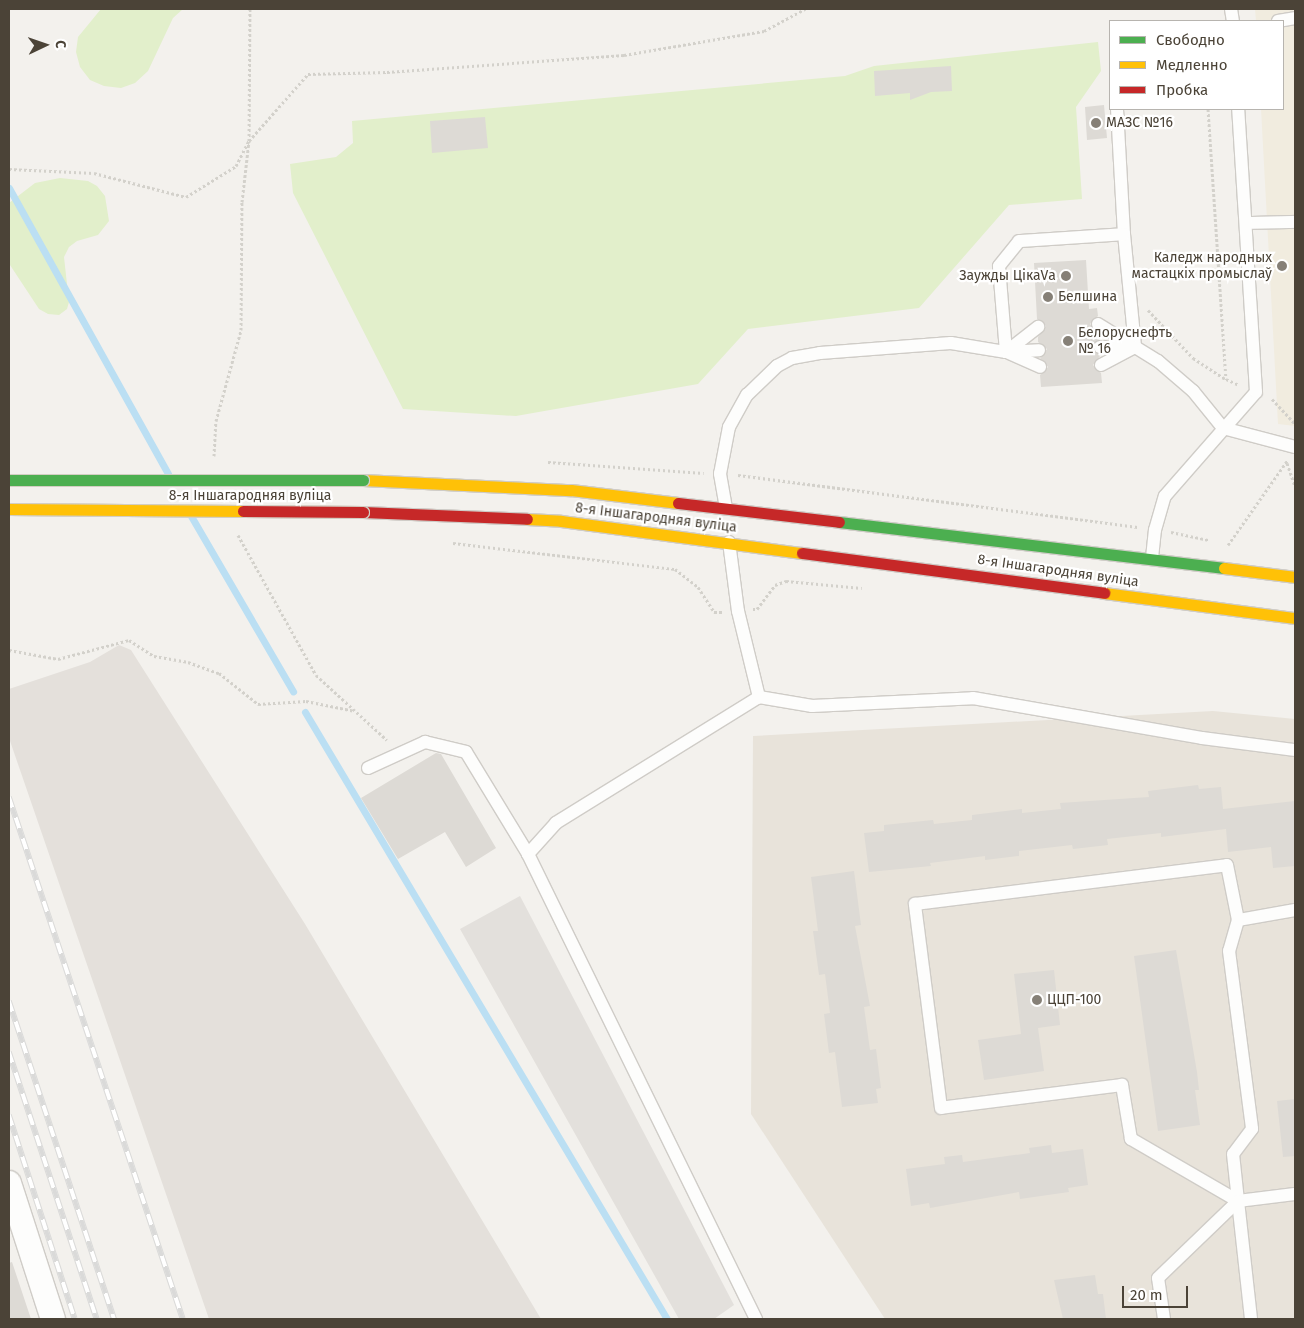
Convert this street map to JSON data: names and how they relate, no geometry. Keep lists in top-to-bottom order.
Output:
{
  "streets": {
    "main road": ["8-я Іншагародняя вуліца"]
  },
  "places": [
    "МАЗС №16",
    "Каледж народных мастацкіх промыслаў",
    "Заужды ЦікаVа",
    "Белшина",
    "Белоруснефть № 16",
    "ЦЦП-100"
  ],
  "legend": ["Свободно", "Медленно", "Пробка"],
  "scale_bar": "20 m",
  "north": "right"
}
